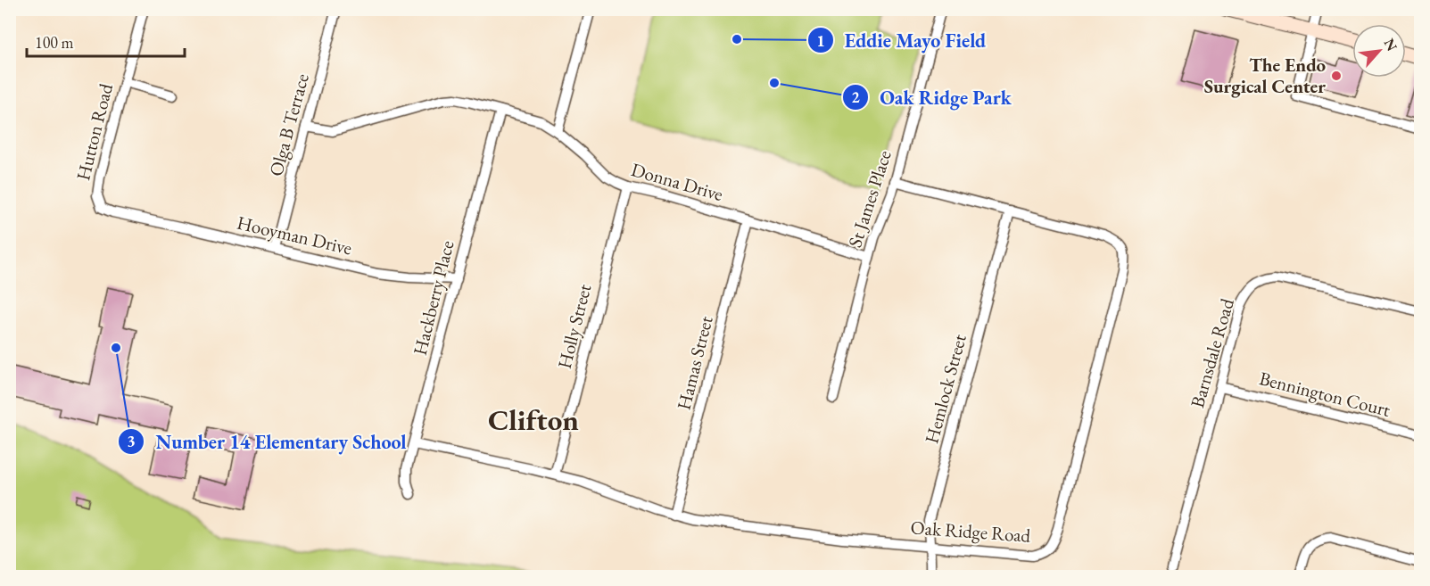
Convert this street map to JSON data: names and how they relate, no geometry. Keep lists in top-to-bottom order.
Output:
{
  "streets": {
    "street": [
      "Olga B Terrace",
      "Hutton Road",
      "Donna Drive",
      "St James Place",
      "Hooyman Drive",
      "Hackberry Place",
      "Holly Street",
      "Barnsdale Road",
      "Hamas Street",
      "Hemlock Street",
      "Bennington Court",
      "Oak Ridge Road"
    ]
  },
  "crossings": [
    ["Olga B Terrace", "Donna Drive"],
    ["Olga B Terrace", "Hooyman Drive"],
    ["Hutton Road", "Hooyman Drive"],
    ["Donna Drive", "St James Place"],
    ["Donna Drive", "Hackberry Place"],
    ["Donna Drive", "Holly Street"],
    ["Donna Drive", "Hamas Street"],
    ["St James Place", "Oak Ridge Road"],
    ["Hooyman Drive", "Hackberry Place"],
    ["Hackberry Place", "Oak Ridge Road"],
    ["Holly Street", "Oak Ridge Road"],
    ["Barnsdale Road", "Bennington Court"],
    ["Hamas Street", "Oak Ridge Road"],
    ["Hemlock Street", "Oak Ridge Road"]
  ],
  "districts": ["Clifton"],
  "places": [
    "Eddie Mayo Field",
    "The Endo Surgical Center",
    "Oak Ridge Park",
    "Number 14 Elementary School"
  ],
  "scale_bar": "100 m",
  "north": "top right"
}
